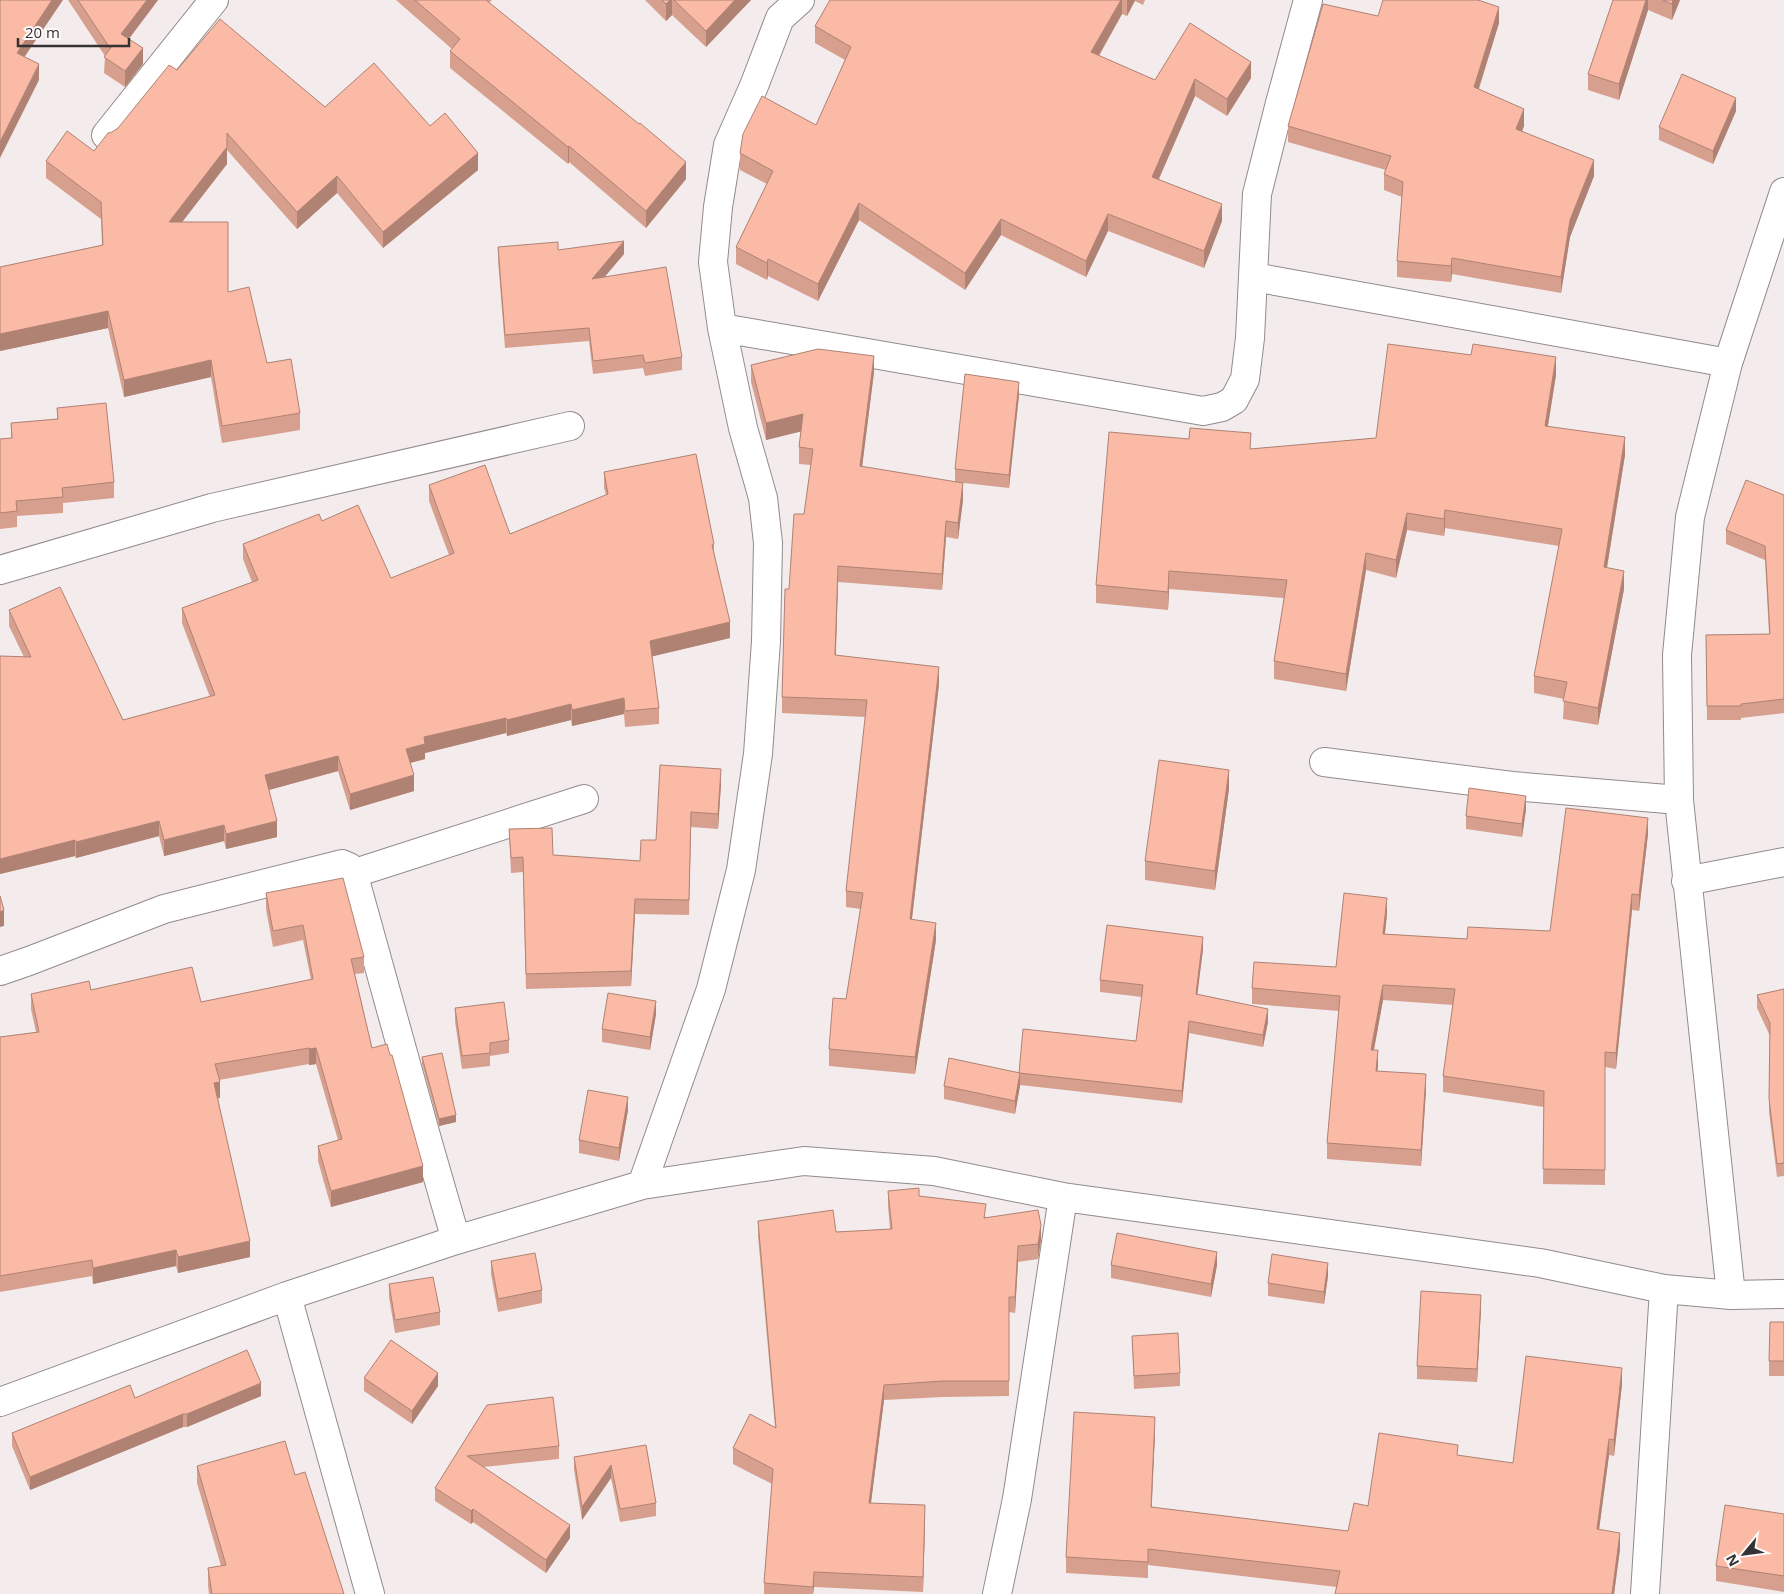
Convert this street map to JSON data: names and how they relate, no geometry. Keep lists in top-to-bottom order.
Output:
{
  "scale_bar": "20 m",
  "north": "bottom left"
}
